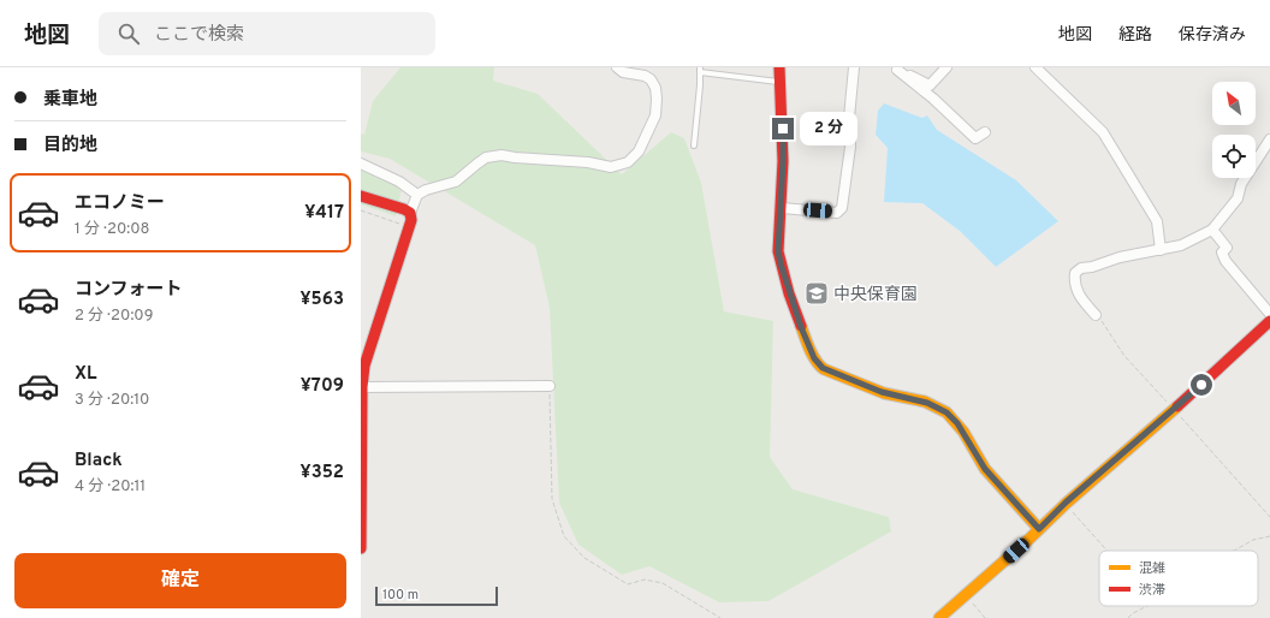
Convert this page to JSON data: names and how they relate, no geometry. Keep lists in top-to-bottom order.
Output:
{
  "places": {
    "school or university": ["中央保育園"]
  },
  "legend": ["混雑", "渋滞"],
  "scale_bar": "100 m",
  "north": "top left",
  "page": {
    "header": "地図",
    "search": "ここで検索",
    "nav": ["地図", "経路", "保存済み"],
    "banner": ["乗車地", "目的地"],
    "bubble": "2 分",
    "list": [
      {
        "name": "エコノミー",
        "note": "1 分 · 20:08",
        "value": "¥417"
      },
      {
        "name": "コンフォート",
        "note": "2 分 · 20:09",
        "value": "¥563"
      },
      {
        "name": "XL",
        "note": "3 分 · 20:10",
        "value": "¥709"
      },
      {
        "name": "Black",
        "note": "4 分 · 20:11",
        "value": "¥352"
      }
    ],
    "buttons": "確定",
    "scale": "100 m"
  }
}
